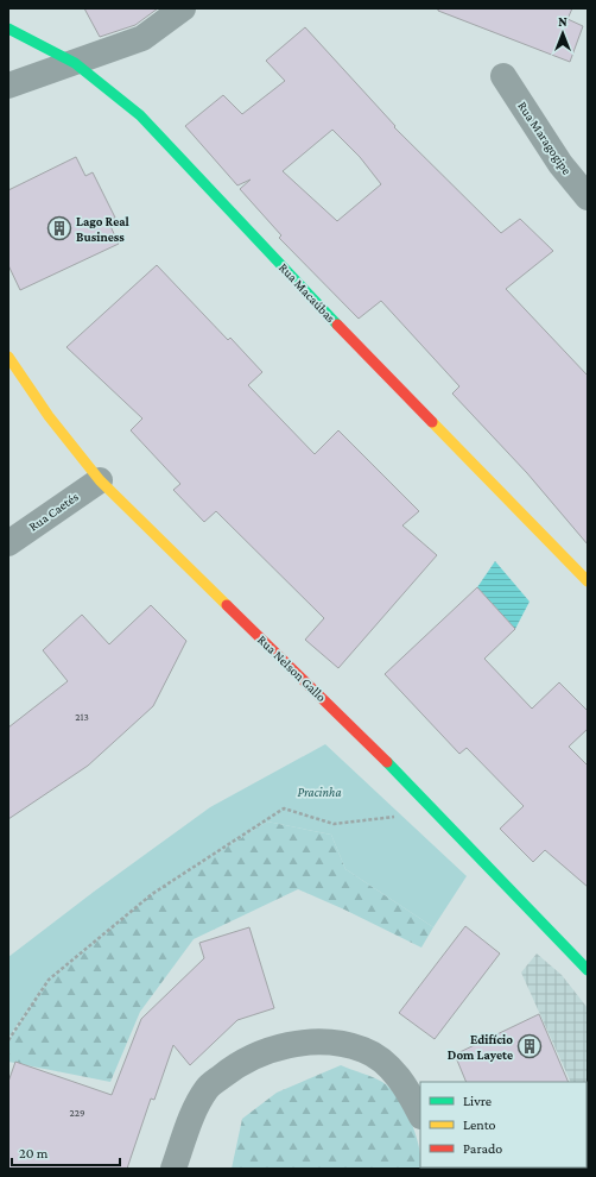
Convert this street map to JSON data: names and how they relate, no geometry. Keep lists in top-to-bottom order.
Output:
{
  "streets": {
    "street": [
      "Rua Maragogipe",
      "Rua Macaúbas",
      "Rua Caetés",
      "Rua Nelson Gallo"
    ]
  },
  "crossings": [
    ["Rua Caetés", "Rua Nelson Gallo"]
  ],
  "parks": ["Pracinha"],
  "places": {
    "building": ["Lago Real Business", "Edifício Dom Layete"]
  },
  "house_numbers": ["213", "229"],
  "legend": ["Livre", "Lento", "Parado"],
  "scale_bar": "20 m",
  "north": "top"
}
